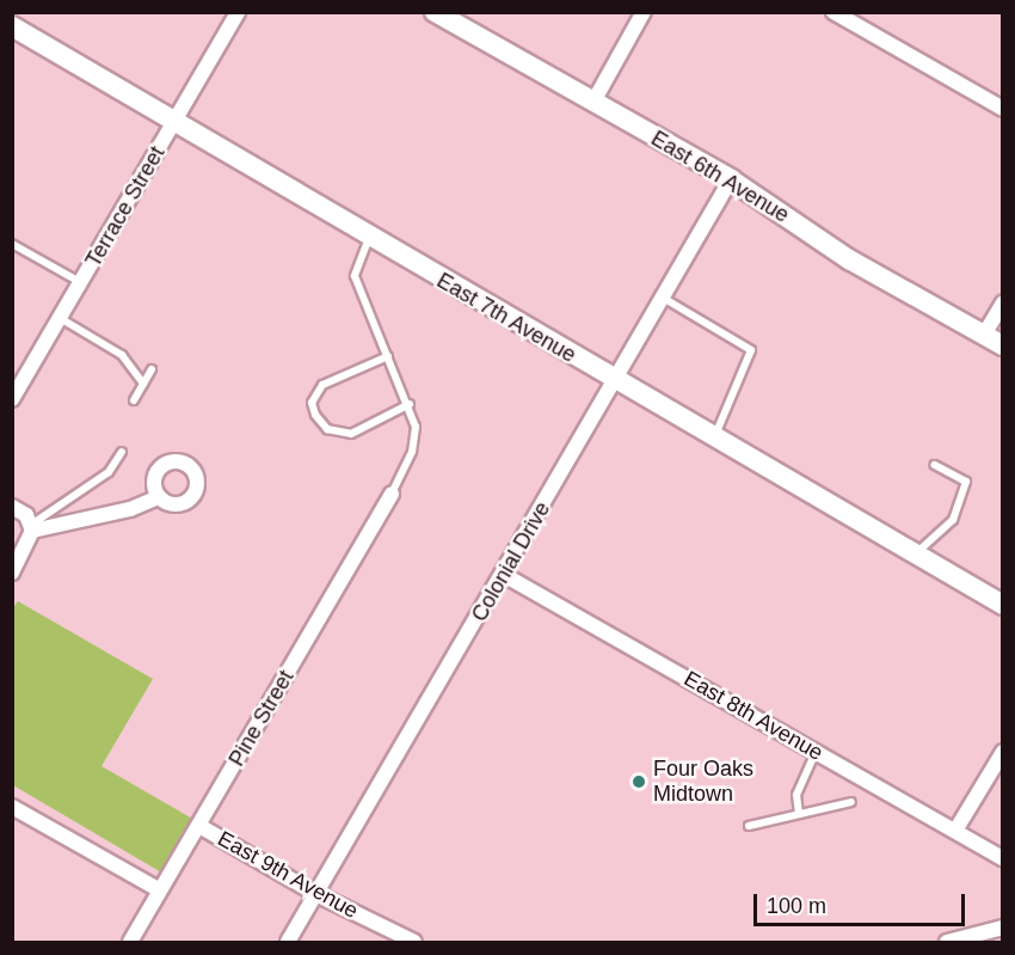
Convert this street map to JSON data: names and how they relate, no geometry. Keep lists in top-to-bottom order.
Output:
{
  "streets": {
    "street": [
      "East 6th Avenue",
      "Terrace Street",
      "East 7th Avenue",
      "Colonial Drive",
      "East 8th Avenue",
      "Pine Street",
      "East 9th Avenue"
    ]
  },
  "crossings": [
    ["East 6th Avenue", "Colonial Drive"],
    ["Terrace Street", "East 7th Avenue"],
    ["East 7th Avenue", "Colonial Drive"],
    ["Colonial Drive", "East 8th Avenue"],
    ["Colonial Drive", "East 9th Avenue"],
    ["Pine Street", "East 9th Avenue"]
  ],
  "places": ["Four Oaks Midtown"],
  "scale_bar": "100 m"
}
